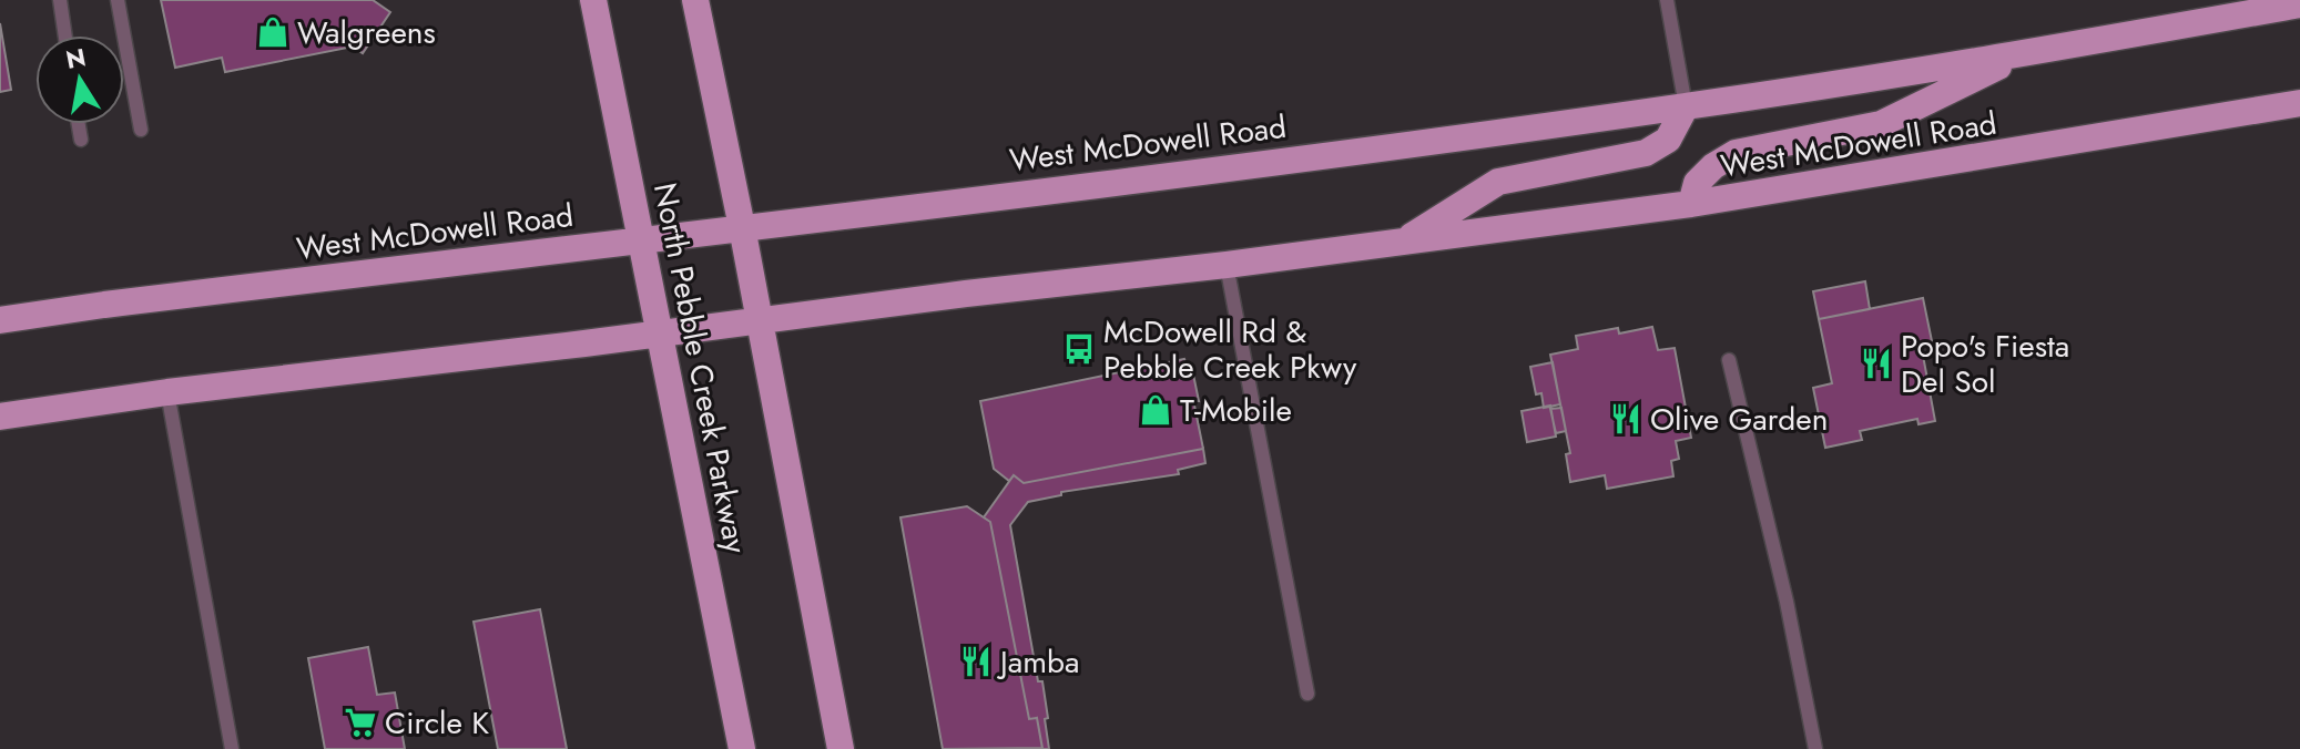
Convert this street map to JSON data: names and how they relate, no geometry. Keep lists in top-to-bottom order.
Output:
{
  "streets": {
    "main road": ["West McDowell Road", "North Pebble Creek Parkway"]
  },
  "crossings": [
    ["West McDowell Road", "North Pebble Creek Parkway"]
  ],
  "places": {
    "shop": ["Walgreens", "T-Mobile"],
    "bus stop": ["McDowell Rd & Pebble Creek Pkwy"],
    "restaurant": ["Popo's Fiesta Del Sol", "Olive Garden", "Jamba"],
    "supermarket": ["Circle K"]
  },
  "north": "top"
}
